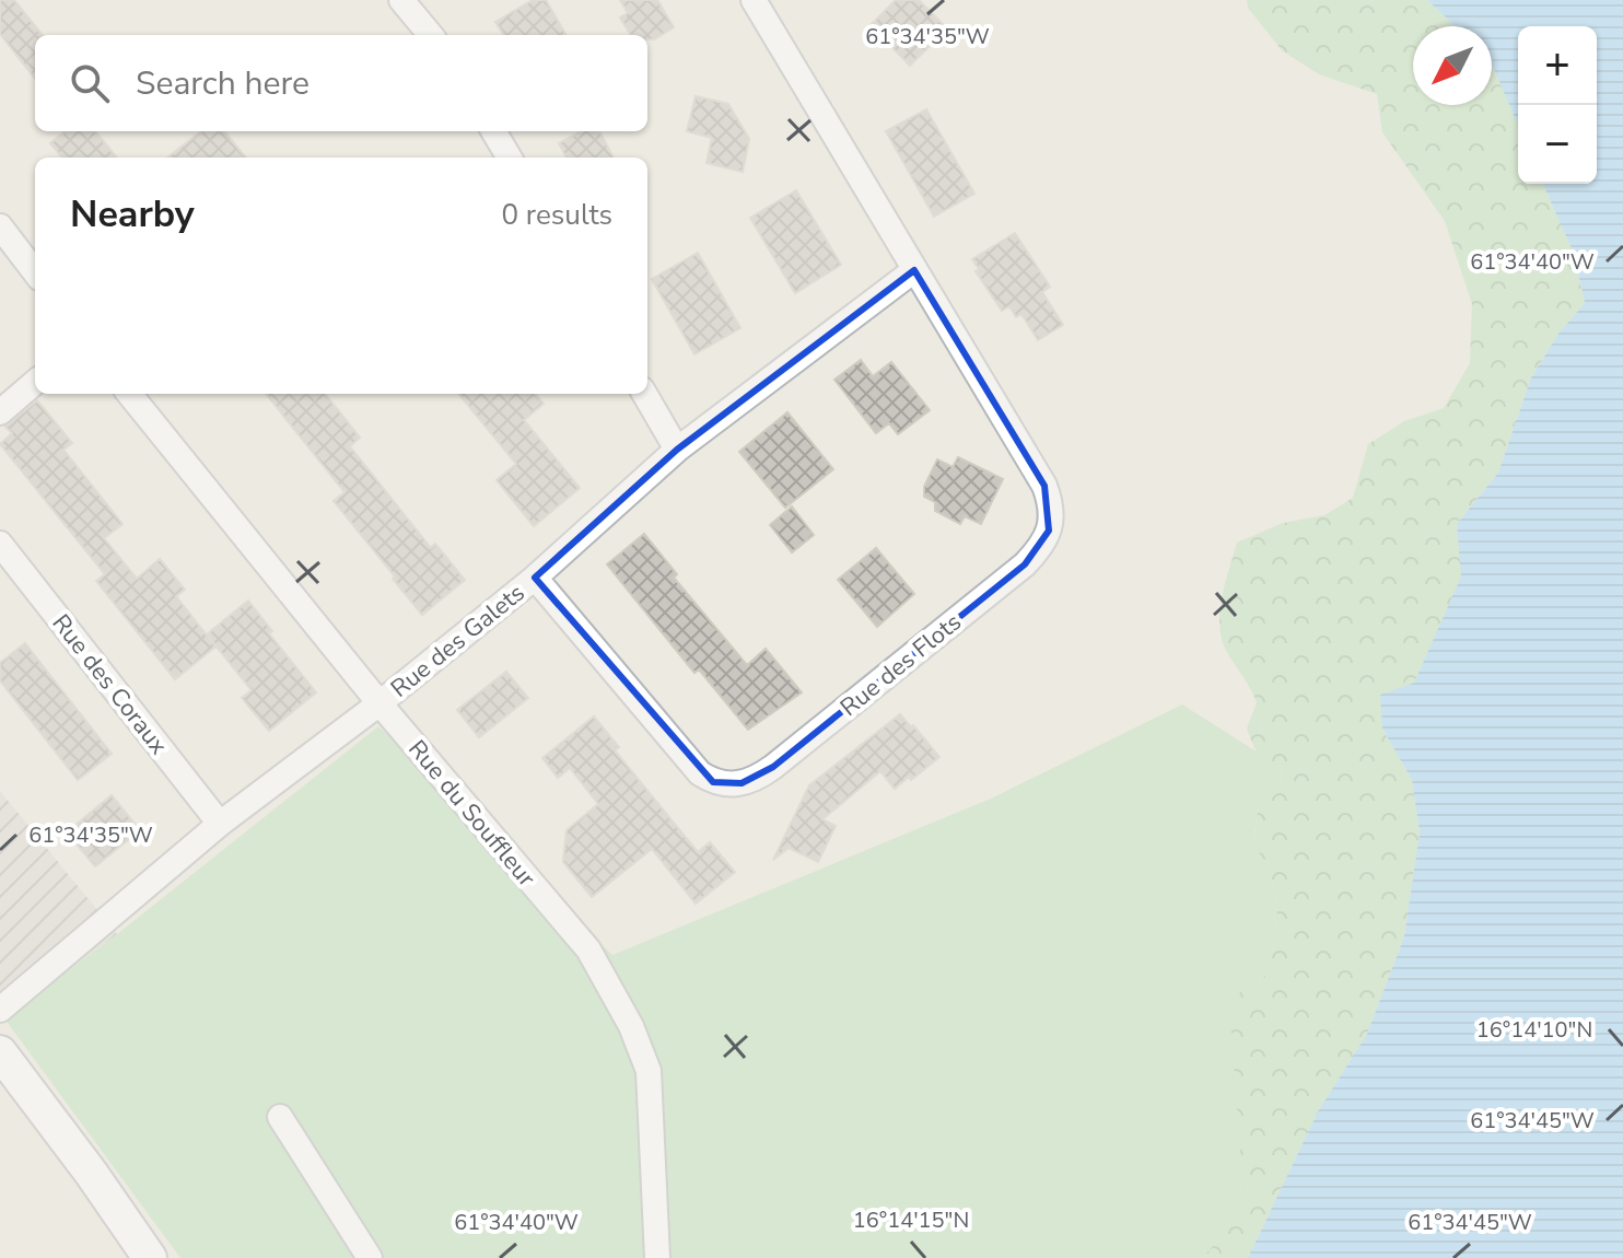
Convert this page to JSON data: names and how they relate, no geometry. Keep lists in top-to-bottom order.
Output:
{
  "streets": {
    "street": [
      "Rue des Galets",
      "Rue des Flots",
      "Rue des Coraux",
      "Rue du Souffleur"
    ]
  },
  "crossings": [
    ["Rue des Galets", "Rue des Flots"],
    ["Rue des Galets", "Rue des Coraux"],
    ["Rue des Galets", "Rue du Souffleur"]
  ],
  "north": "bottom left",
  "page": {
    "map_buttons": ["+", "−"],
    "search": "Search here",
    "heading": ["Nearby", "0 results"]
  },
  "coordinates": [
    "61°34'35\"W",
    "61°34'40\"W",
    "16°14'10\"N",
    "61°34'45\"W",
    "16°14'15\"N"
  ]
}
